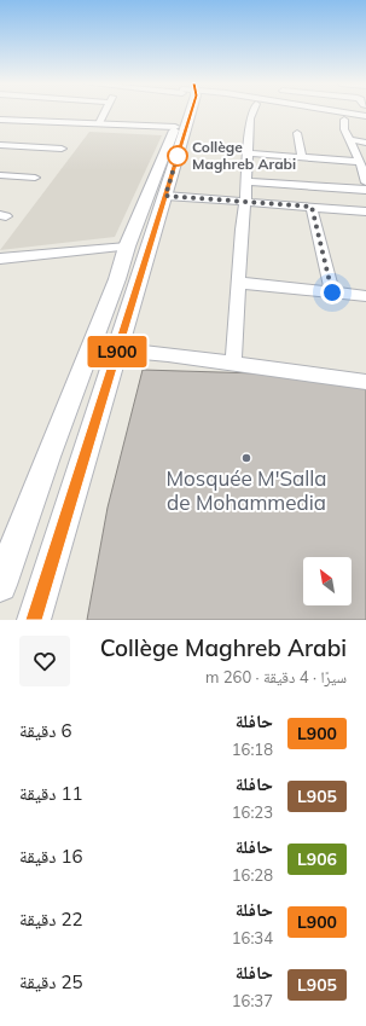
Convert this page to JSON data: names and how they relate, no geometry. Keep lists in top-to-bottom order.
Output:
{
  "places": ["Collège Maghreb Arabi", "Mosquée M'Salla de Mohammedia"],
  "lines": ["bus line L900"],
  "north": "top left",
  "page": {
    "on_map": "L900",
    "heading": ["Collège Maghreb Arabi", "سيرًا · 4 دقيقة · 260 m"],
    "list": [
      {
        "mark": "L900",
        "name": "حافلة",
        "note": "16:18",
        "value": "6 دقيقة"
      },
      {
        "mark": "L905",
        "name": "حافلة",
        "note": "16:23",
        "value": "11 دقيقة"
      },
      {
        "mark": "L906",
        "name": "حافلة",
        "note": "16:28",
        "value": "16 دقيقة"
      },
      {
        "mark": "L900",
        "name": "حافلة",
        "note": "16:34",
        "value": "22 دقيقة"
      },
      {
        "mark": "L905",
        "name": "حافلة",
        "note": "16:37",
        "value": "25 دقيقة"
      }
    ]
  }
}
